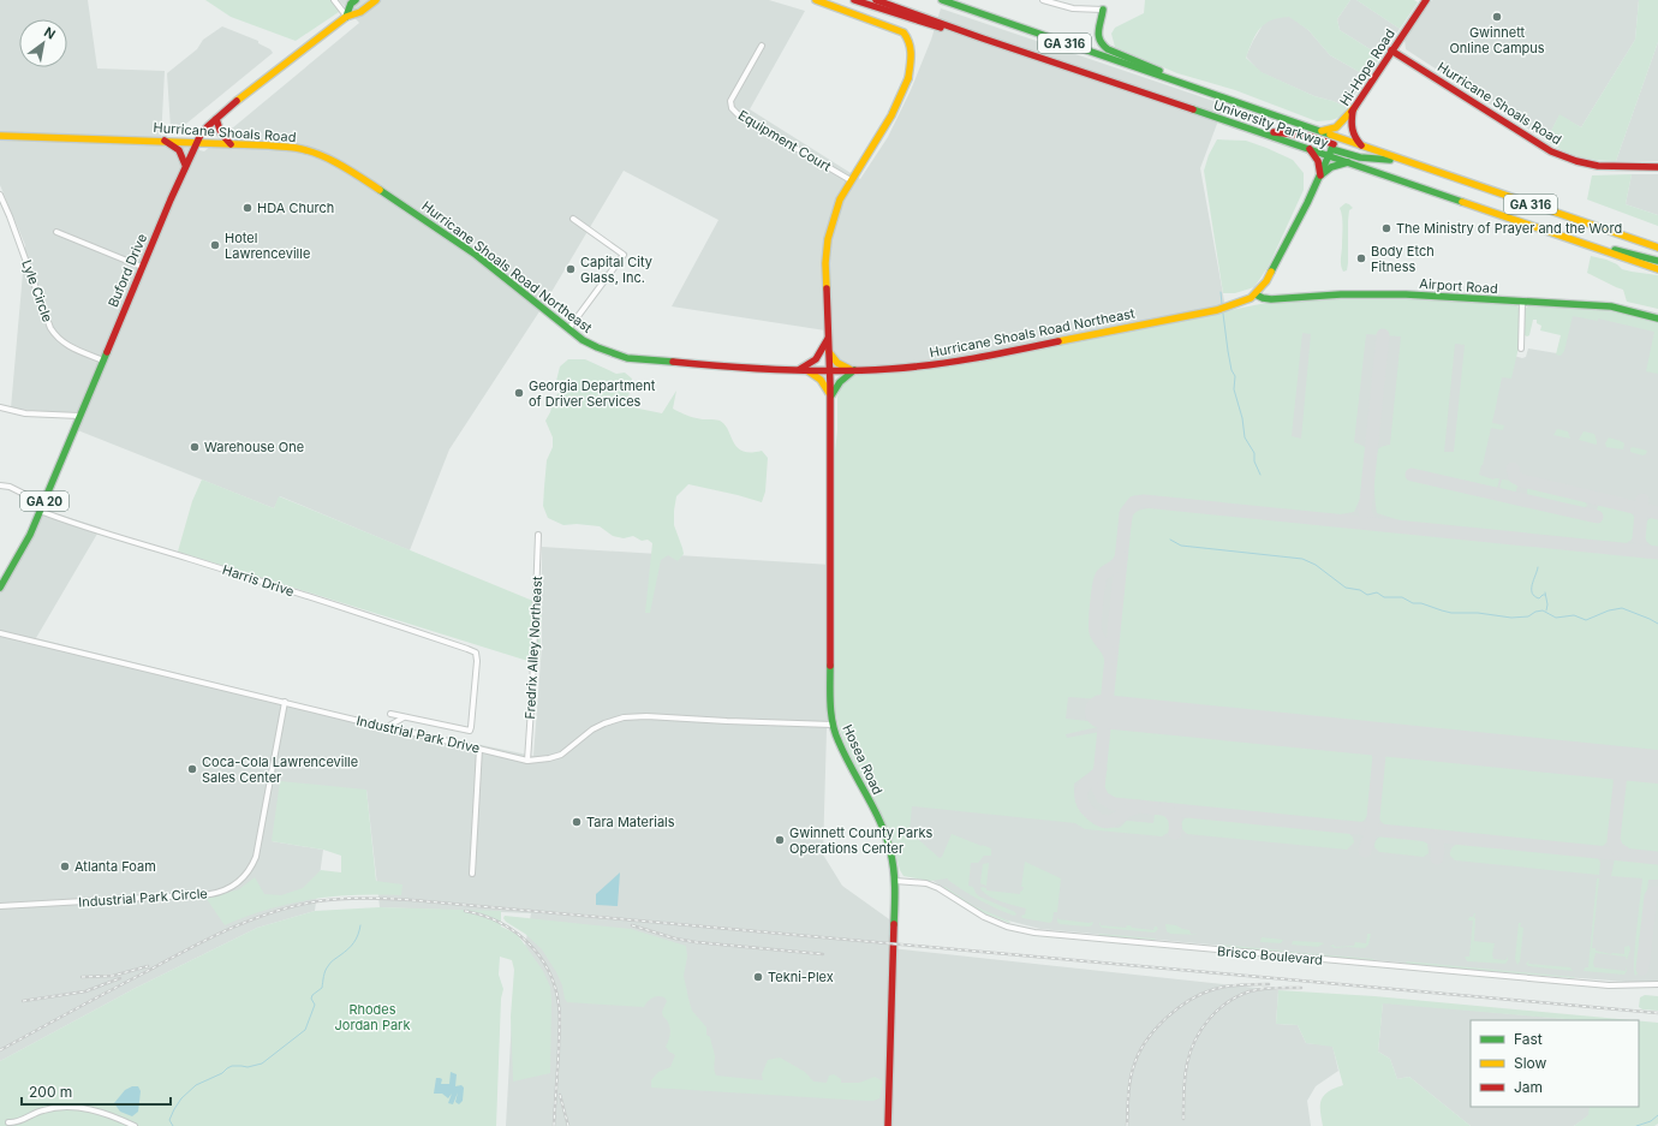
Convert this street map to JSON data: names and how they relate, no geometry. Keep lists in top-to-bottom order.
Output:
{
  "streets": {
    "main road": [
      "GA 316",
      "Hi-Hope Road",
      "Hurricane Shoals Road",
      "University Parkway",
      "Hurricane Shoals Road Northeast",
      "Buford Drive",
      "Airport Road",
      "GA 20",
      "Hosea Road"
    ],
    "street": [
      "Equipment Court",
      "Lyle Circle",
      "Harris Drive",
      "Fredrix Alley Northeast",
      "Industrial Park Drive",
      "Industrial Park Circle",
      "Brisco Boulevard"
    ]
  },
  "crossings": [
    ["Hi-Hope Road", "Hurricane Shoals Road"],
    ["Hi-Hope Road", "University Parkway"],
    ["Hurricane Shoals Road", "Hurricane Shoals Road Northeast"],
    ["Hurricane Shoals Road", "Buford Drive"],
    ["Equipment Court", "Hosea Road"],
    ["Hurricane Shoals Road Northeast", "Airport Road"],
    ["Hurricane Shoals Road Northeast", "Hosea Road"],
    ["Buford Drive", "Lyle Circle"],
    ["Buford Drive", "Harris Drive"],
    ["Fredrix Alley Northeast", "Industrial Park Drive"],
    ["Industrial Park Drive", "Hosea Road"],
    ["Industrial Park Drive", "Industrial Park Circle"],
    ["Hosea Road", "Brisco Boulevard"]
  ],
  "parks": ["Rhodes Jordan Park"],
  "places": [
    "Gwinnett Online Campus",
    "HDA Church",
    "The Ministry of Prayer and the Word",
    "Hotel Lawrenceville",
    "Body Etch Fitness",
    "Capital City Glass, Inc.",
    "Georgia Department of Driver Services",
    "Warehouse One",
    "Coca-Cola Lawrenceville Sales Center",
    "Tara Materials",
    "Gwinnett County Parks Operations Center",
    "Atlanta Foam",
    "Tekni-Plex"
  ],
  "legend": ["Fast", "Slow", "Jam"],
  "scale_bar": "200 m",
  "north": "top right"
}
